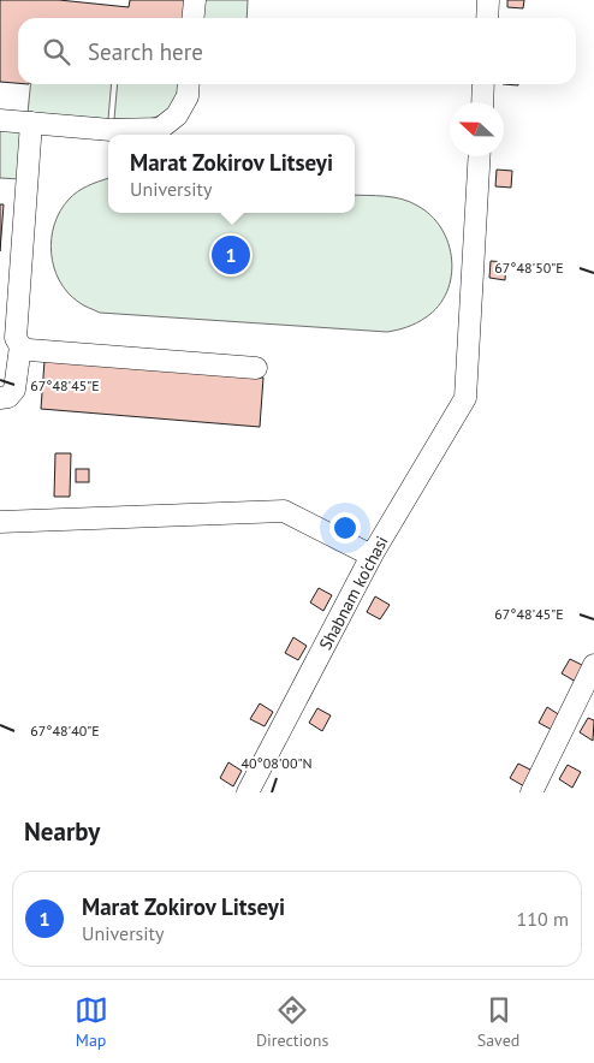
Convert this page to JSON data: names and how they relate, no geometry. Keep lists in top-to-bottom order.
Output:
{
  "streets": {
    "street": ["Shabnam ko'chasi"]
  },
  "north": "left",
  "page": {
    "search": "Search here",
    "popup": ["Marat Zokirov Litseyi", "University"],
    "pins": "1",
    "heading": "Nearby",
    "list": [
      {
        "mark": "1",
        "name": "Marat Zokirov Litseyi",
        "note": "University",
        "value": "110 m"
      }
    ],
    "nav": ["Map", "Directions", "Saved"]
  },
  "coordinates": [
    "67°48'50\"E",
    "67°48'45\"E",
    "67°48'40\"E",
    "40°08'00\"N"
  ]
}
